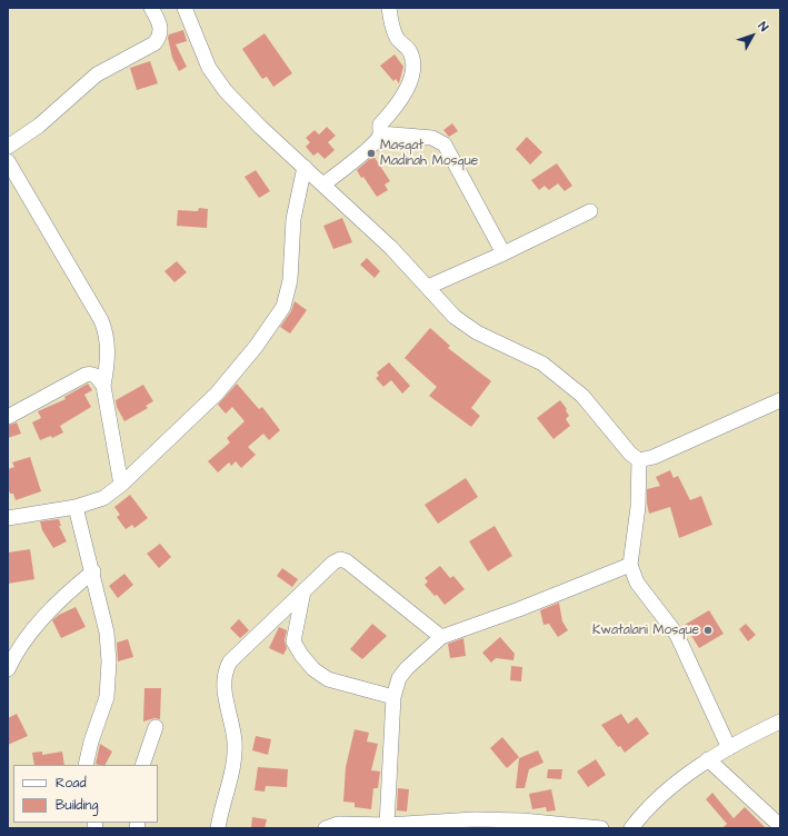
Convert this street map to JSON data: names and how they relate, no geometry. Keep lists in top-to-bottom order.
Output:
{
  "places": ["Masqat Madinah Mosque", "Kwatalani Mosque"],
  "legend": ["Road", "Building"],
  "north": "top right"
}
